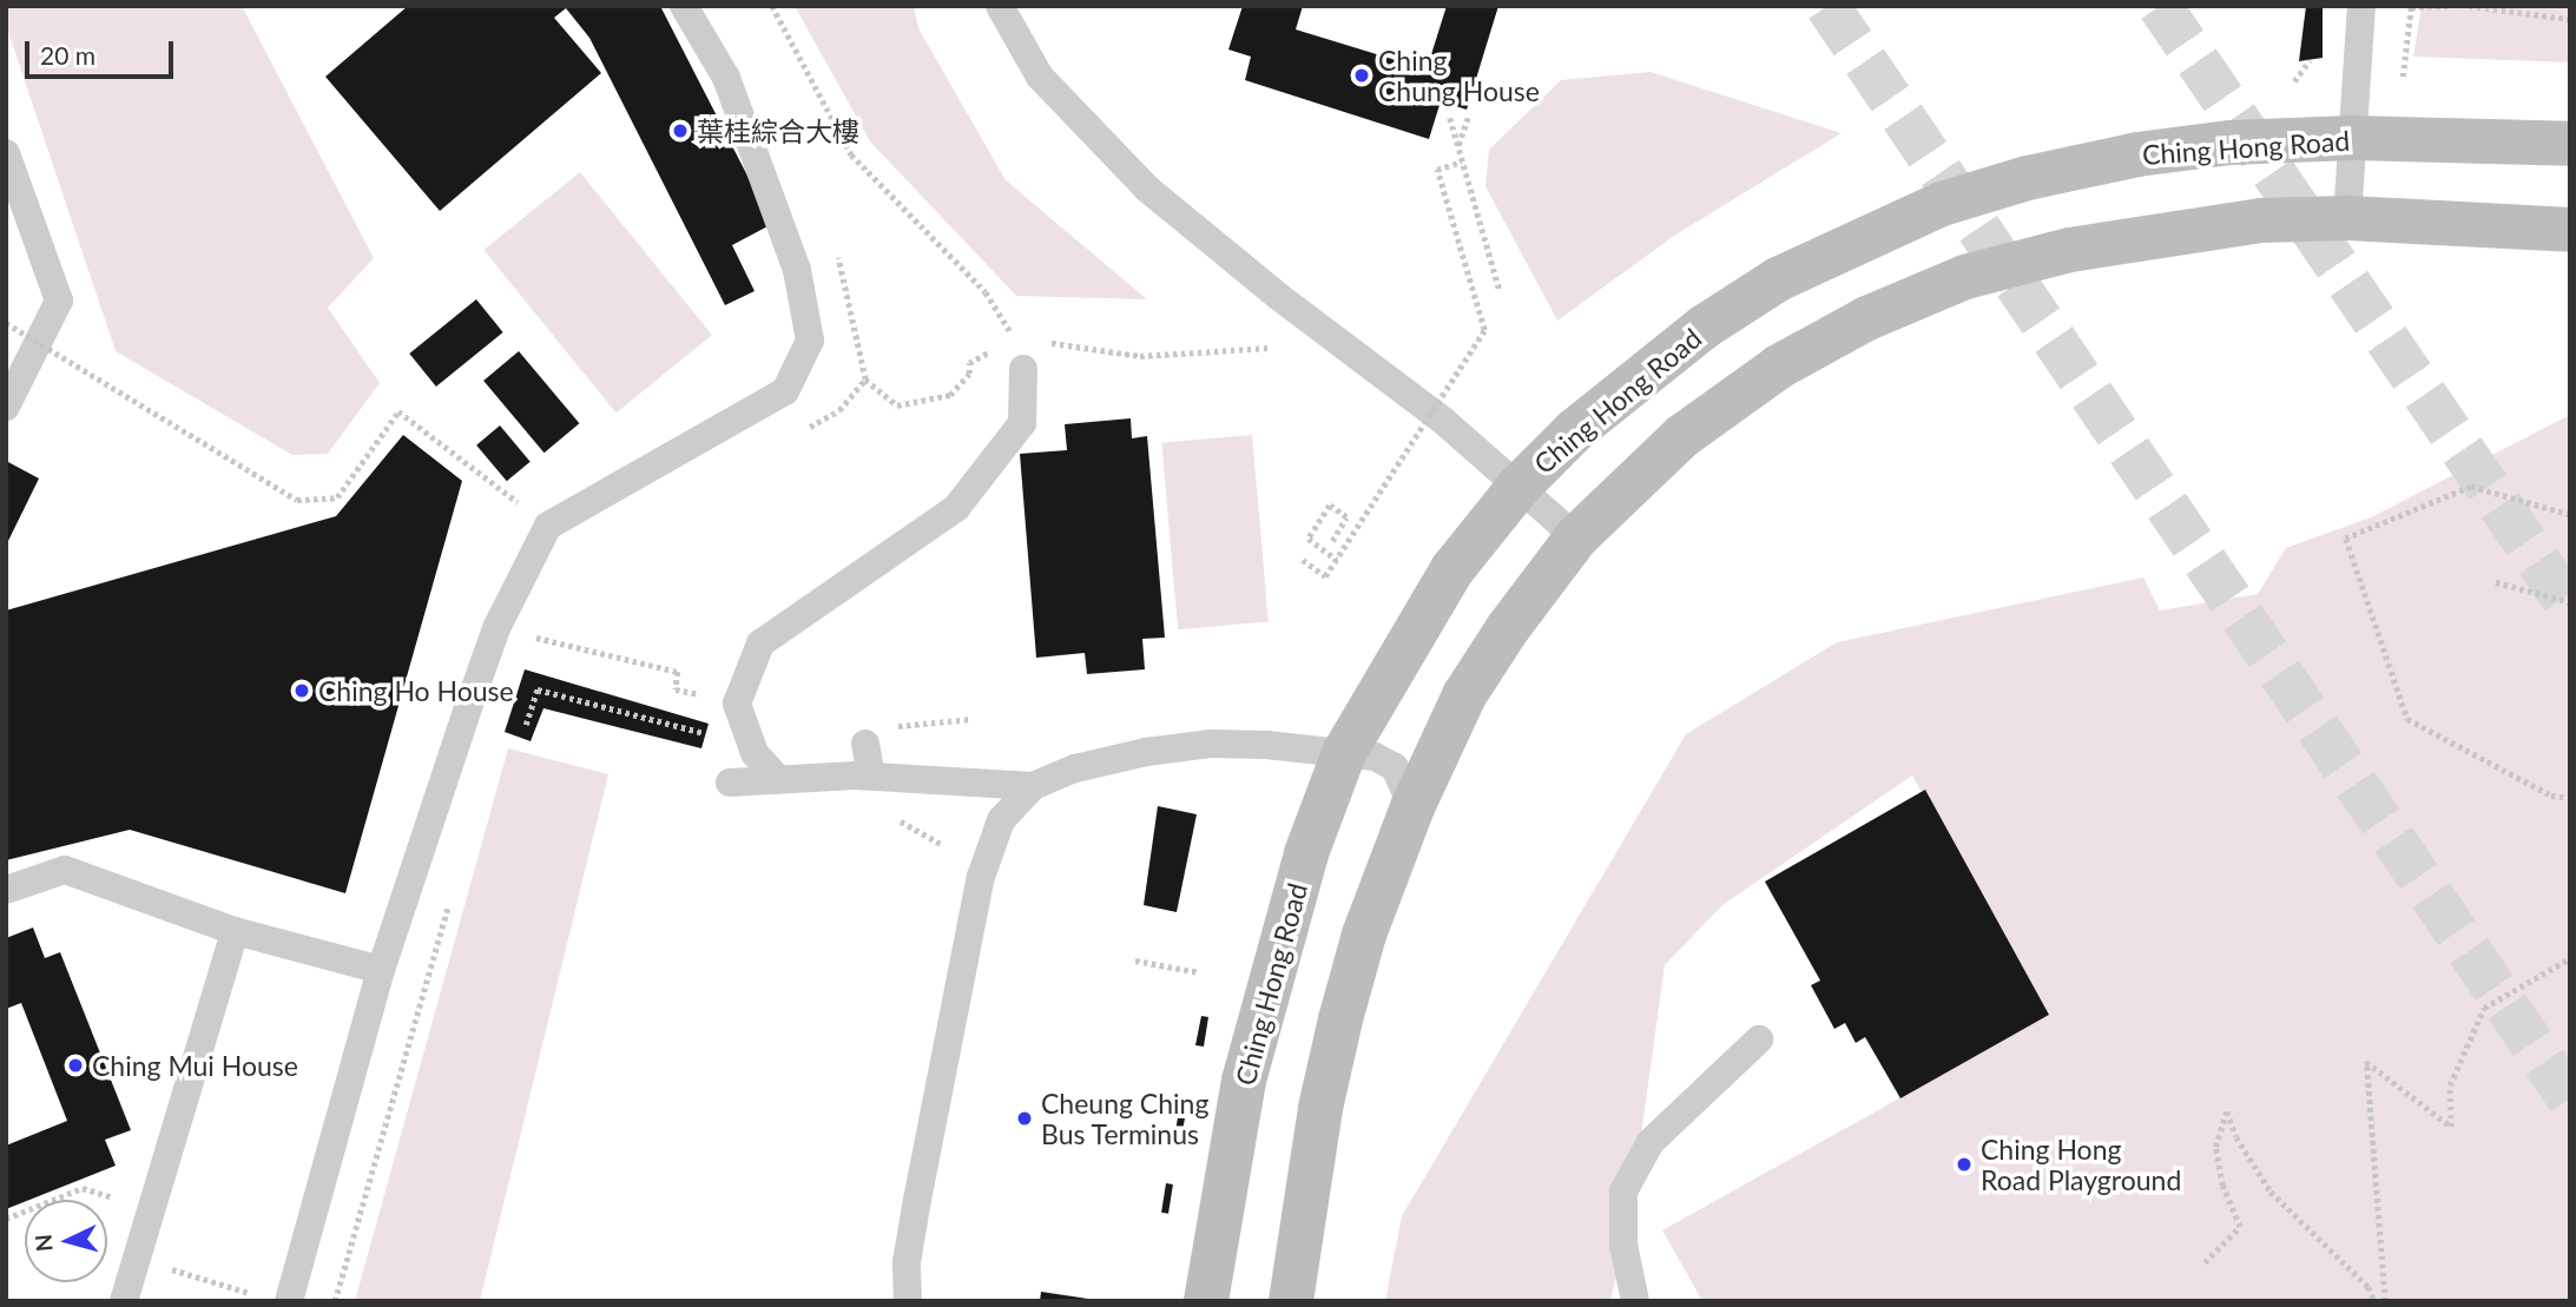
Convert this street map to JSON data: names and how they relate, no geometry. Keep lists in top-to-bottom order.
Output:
{
  "streets": {
    "main road": ["Ching Hong Road"]
  },
  "places": [
    "Ching Chung House",
    "葉桂綜合大樓",
    "Ching Ho House",
    "Ching Mui House",
    "Cheung Ching Bus Terminus",
    "Ching Hong Road Playground"
  ],
  "scale_bar": "20 m",
  "north": "left"
}
